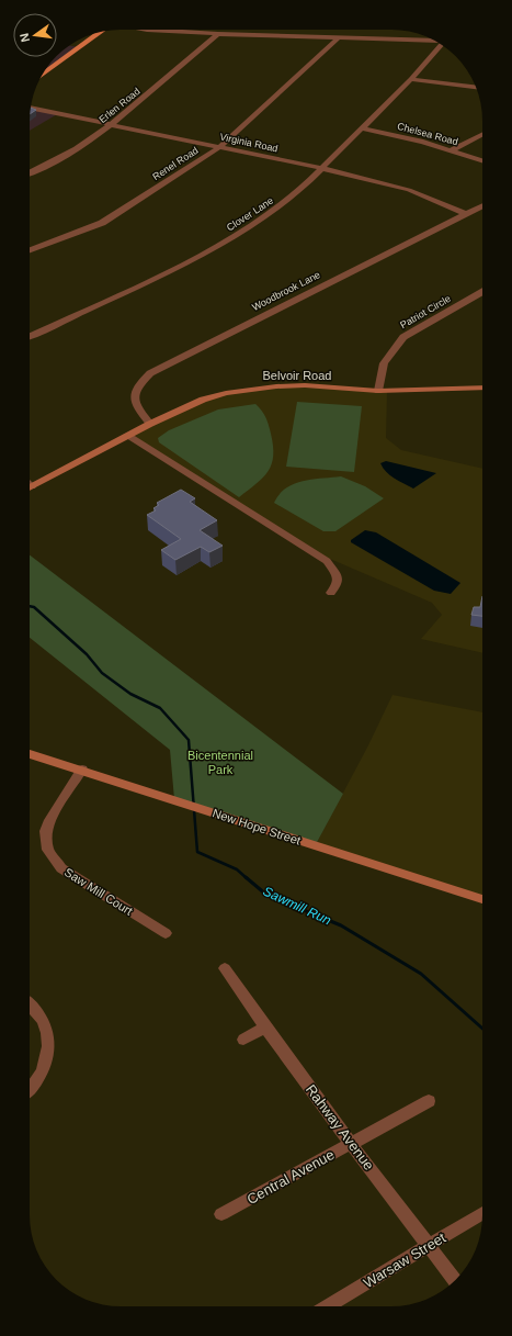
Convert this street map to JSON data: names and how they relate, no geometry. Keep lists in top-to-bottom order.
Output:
{
  "streets": {
    "street": [
      "Erlen Road",
      "Chelsea Road",
      "Virginia Road",
      "Renel Road",
      "Clover Lane",
      "Woodbrook Lane",
      "Patriot Circle",
      "Belvoir Road",
      "New Hope Street",
      "Saw Mill Court",
      "Rahway Avenue",
      "Central Avenue",
      "Warsaw Street"
    ]
  },
  "crossings": [
    ["Erlen Road", "Virginia Road"],
    ["Chelsea Road", "Clover Lane"],
    ["Virginia Road", "Renel Road"],
    ["Virginia Road", "Clover Lane"],
    ["Virginia Road", "Woodbrook Lane"],
    ["Woodbrook Lane", "Belvoir Road"],
    ["Patriot Circle", "Belvoir Road"],
    ["New Hope Street", "Saw Mill Court"],
    ["Rahway Avenue", "Central Avenue"],
    ["Rahway Avenue", "Warsaw Street"]
  ],
  "water": ["Sawmill Run"],
  "parks": ["Bicentennial Park"],
  "north": "left"
}
